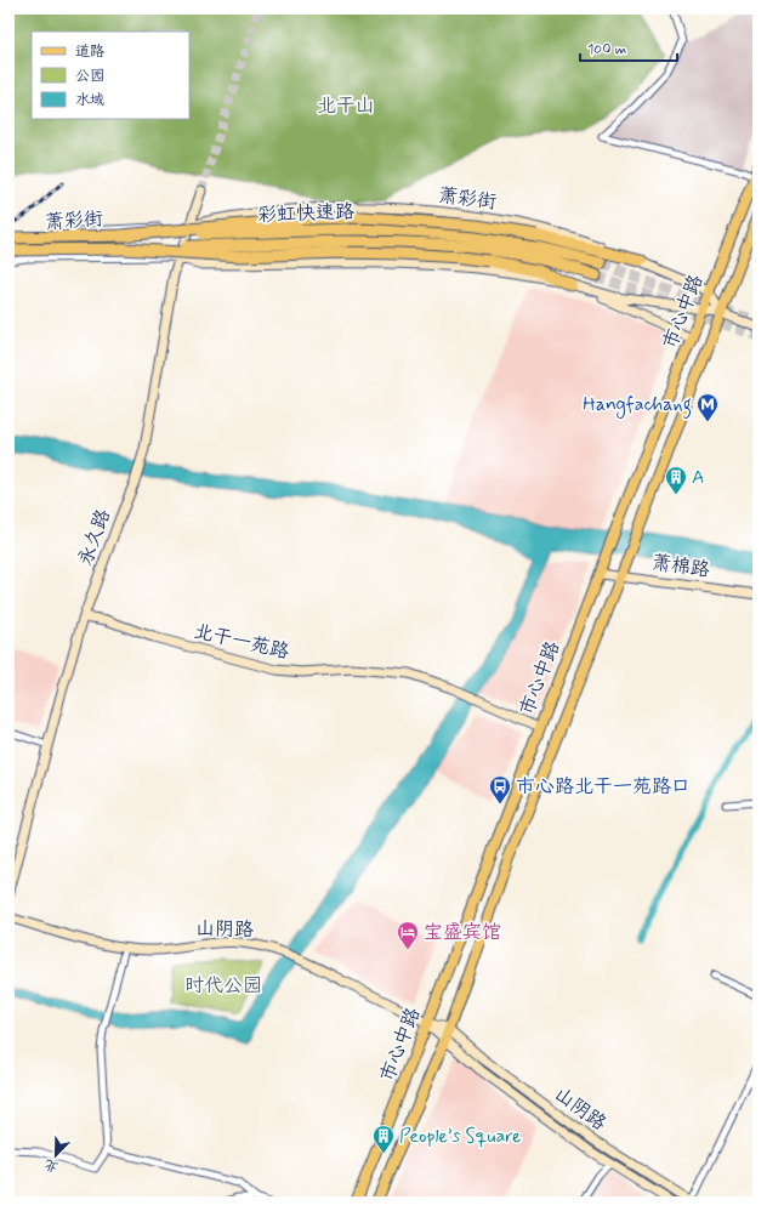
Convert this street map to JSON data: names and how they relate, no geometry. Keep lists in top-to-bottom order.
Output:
{
  "streets": {
    "highway": ["彩虹快速路"],
    "main road": [
      "萧彩街",
      "市心中路",
      "永久路",
      "萧棉路",
      "北干一苑路",
      "山阴路"
    ]
  },
  "crossings": [
    ["萧彩街", "市心中路"],
    ["萧彩街", "永久路"],
    ["市心中路", "萧棉路"],
    ["市心中路", "北干一苑路"],
    ["市心中路", "山阴路"],
    ["永久路", "北干一苑路"]
  ],
  "parks": ["北干山", "时代公园"],
  "places": {
    "metro station": ["Hangfachang"],
    "building": ["A", "People’s Square"],
    "bus stop": ["市心路北干一苑路口"],
    "hotel": ["宝盛宾馆"]
  },
  "legend": ["道路", "公园", "水域"],
  "scale_bar": "100 m",
  "north": "bottom left"
}
